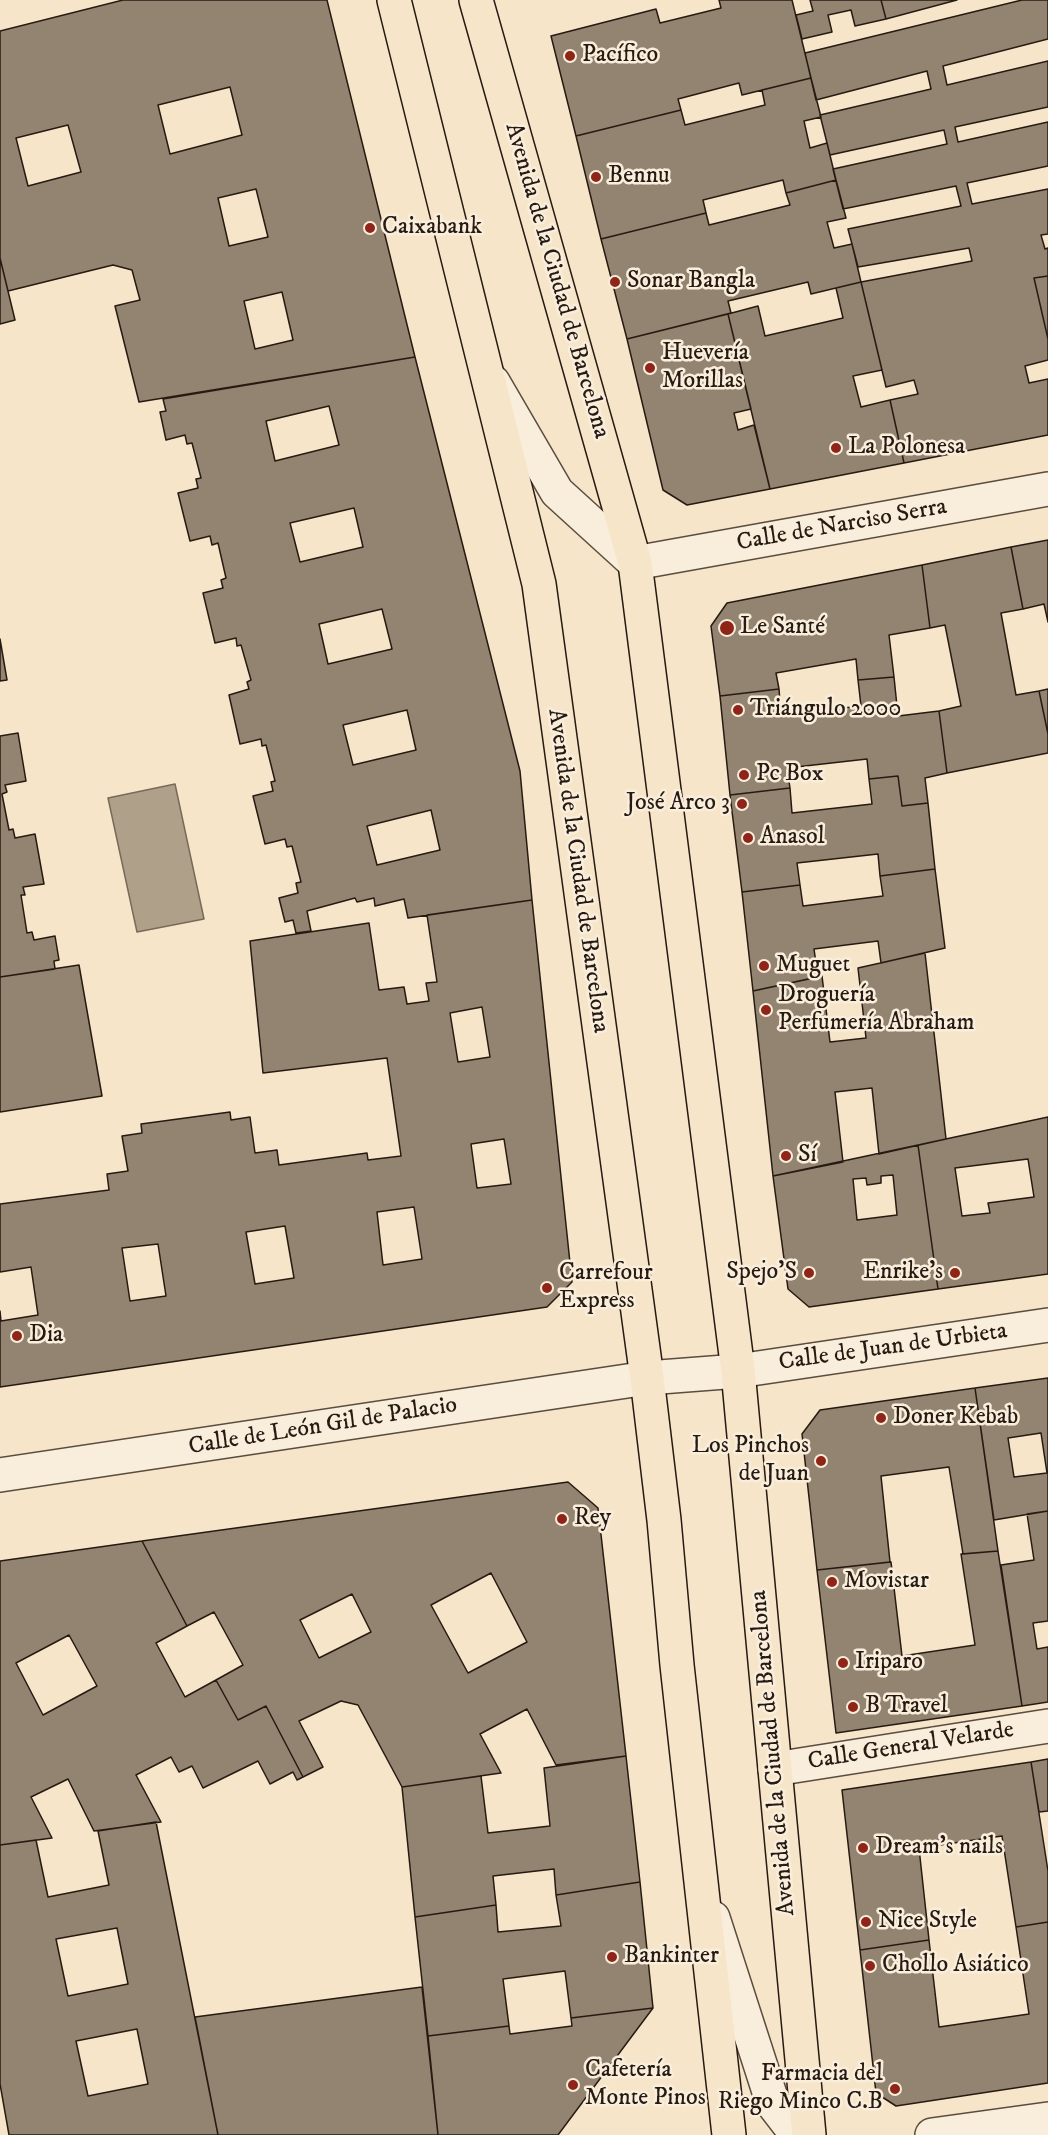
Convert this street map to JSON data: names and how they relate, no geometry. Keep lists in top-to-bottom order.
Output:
{
  "streets": {
    "main road": ["Avenida de la Ciudad de Barcelona"],
    "street": [
      "Calle de Narciso Serra",
      "Calle de Juan de Urbieta",
      "Calle de León Gil de Palacio",
      "Calle General Velarde"
    ]
  },
  "crossings": [
    ["Avenida de la Ciudad de Barcelona", "Calle de Narciso Serra"],
    ["Avenida de la Ciudad de Barcelona", "Calle de Juan de Urbieta"],
    ["Avenida de la Ciudad de Barcelona", "Calle de León Gil de Palacio"],
    ["Avenida de la Ciudad de Barcelona", "Calle General Velarde"]
  ],
  "places": [
    "Pacífico",
    "Bennu",
    "Caixabank",
    "Sonar Bangla",
    "Huevería Morillas",
    "La Polonesa",
    "Le Santé",
    "Triángulo 2000",
    "Pc Box",
    "José Arco 3",
    "Anasol",
    "Muguet",
    "Droguería Perfumería Abraham",
    "Sí",
    "Spejo'S",
    "Enrike's",
    "Carrefour Express",
    "Dia",
    "Doner Kebab",
    "Los Pinchos de Juan",
    "Rey",
    "Movistar",
    "Iriparo",
    "B Travel",
    "Dream's nails",
    "Nice Style",
    "Bankinter",
    "Chollo Asiático",
    "Cafetería Monte Pinos",
    "Farmacia del Riego Minco C.B"
  ]
}
